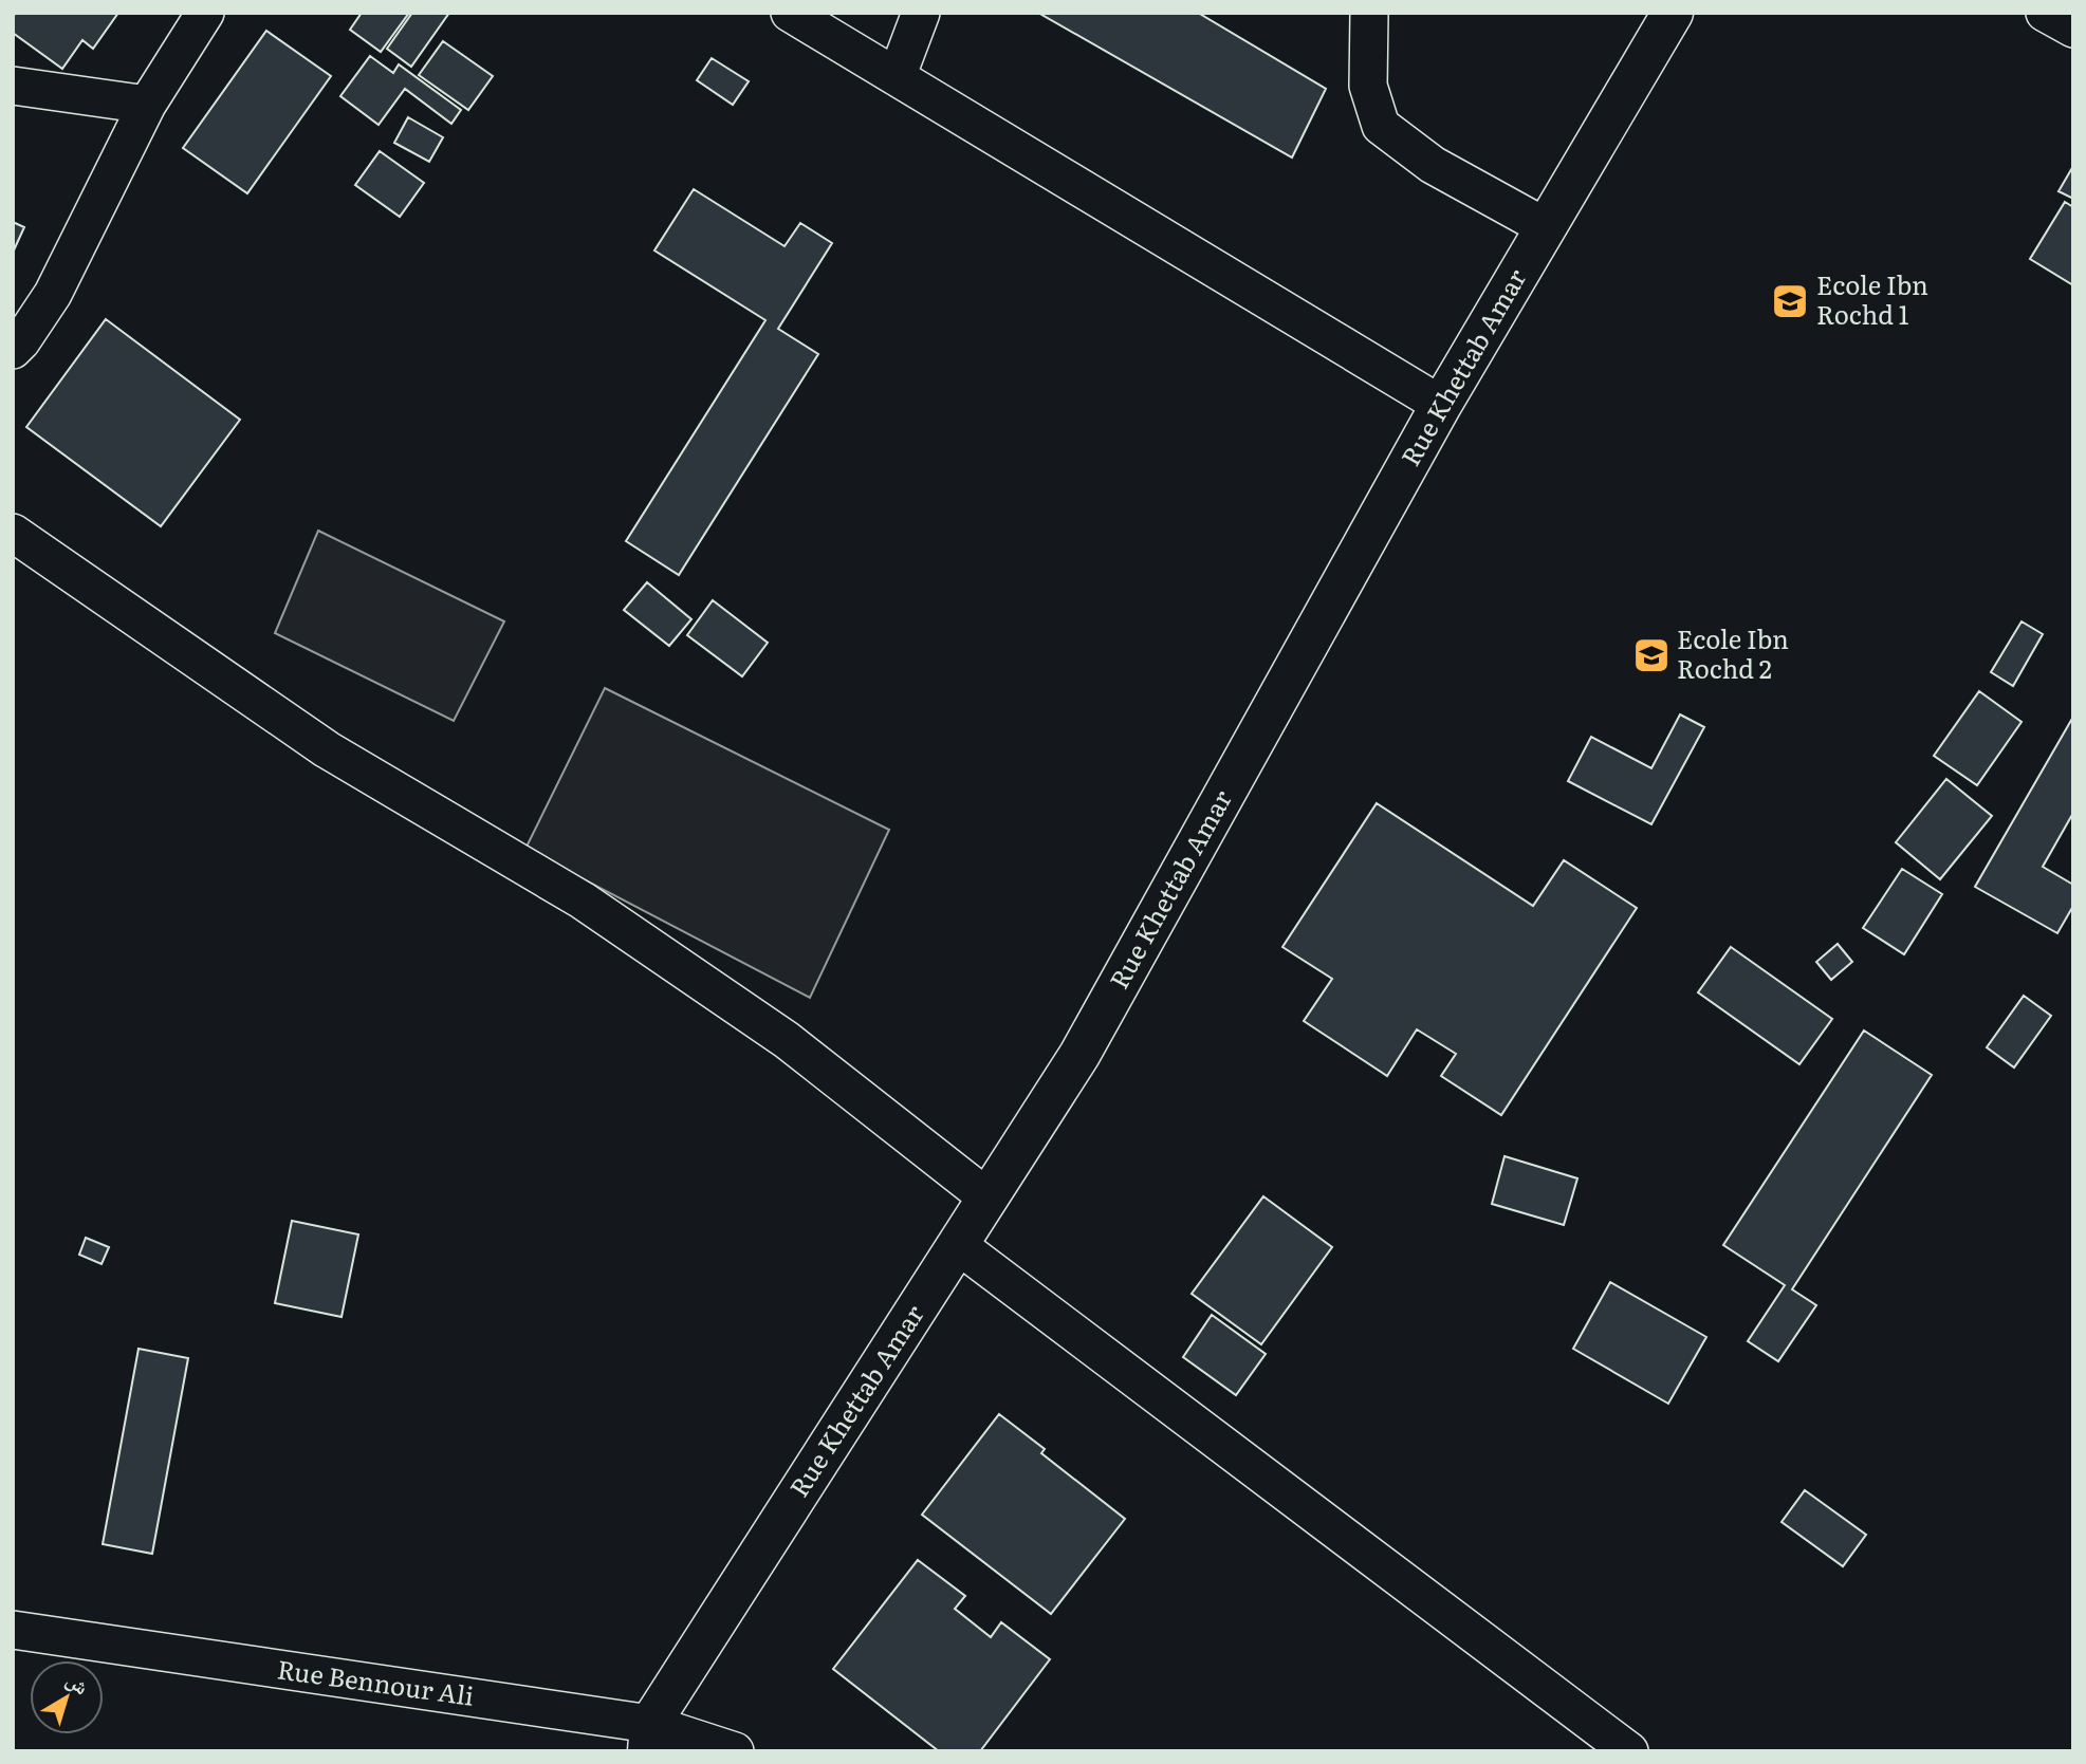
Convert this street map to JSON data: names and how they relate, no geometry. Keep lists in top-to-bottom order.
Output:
{
  "streets": {
    "main road": ["Rue Khettab Amar"],
    "street": ["Rue Bennour Ali"]
  },
  "crossings": [
    ["Rue Khettab Amar", "Rue Bennour Ali"]
  ],
  "places": {
    "school or university": ["Ecole Ibn Rochd 1", "Ecole Ibn Rochd 2"]
  },
  "north": "top right"
}
